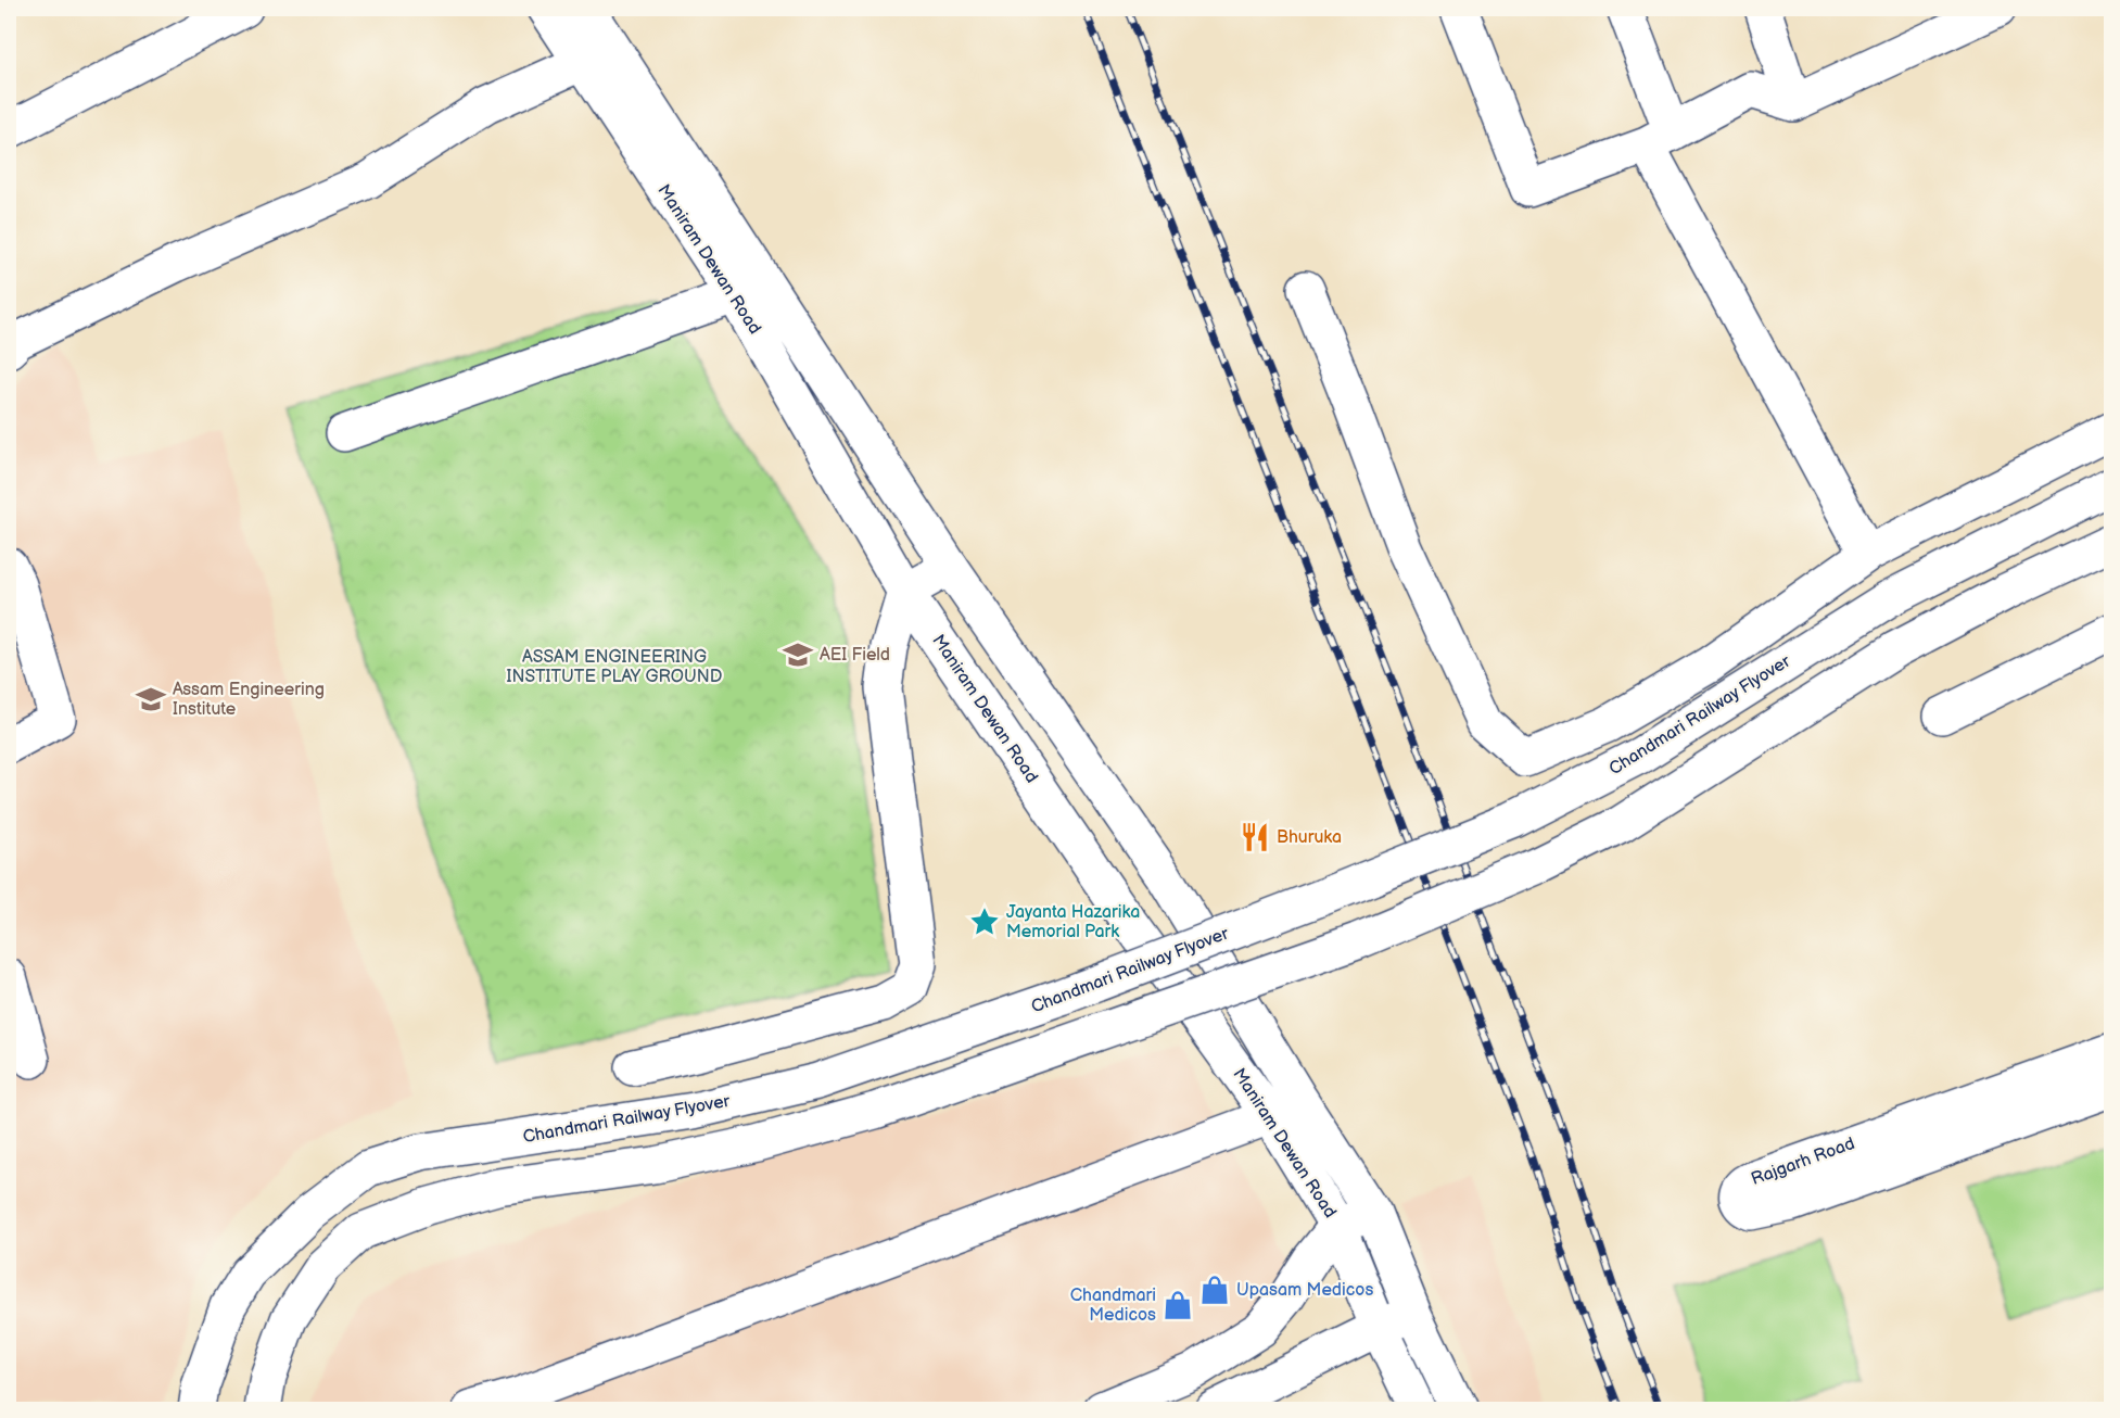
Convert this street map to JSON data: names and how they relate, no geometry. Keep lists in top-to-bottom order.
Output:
{
  "streets": {
    "main road": ["Maniram Dewan Road", "Chandmari Railway Flyover", "Rajgarh Road"]
  },
  "parks": ["ASSAM ENGINEERING INSTITUTE PLAY GROUND"],
  "places": {
    "school or university": ["AEI Field", "Assam Engineering Institute"],
    "restaurant": ["Bhuruka"],
    "place": ["Jayanta Hazarika Memorial Park"],
    "shop": ["Upasam Medicos", "Chandmari Medicos"]
  }
}
